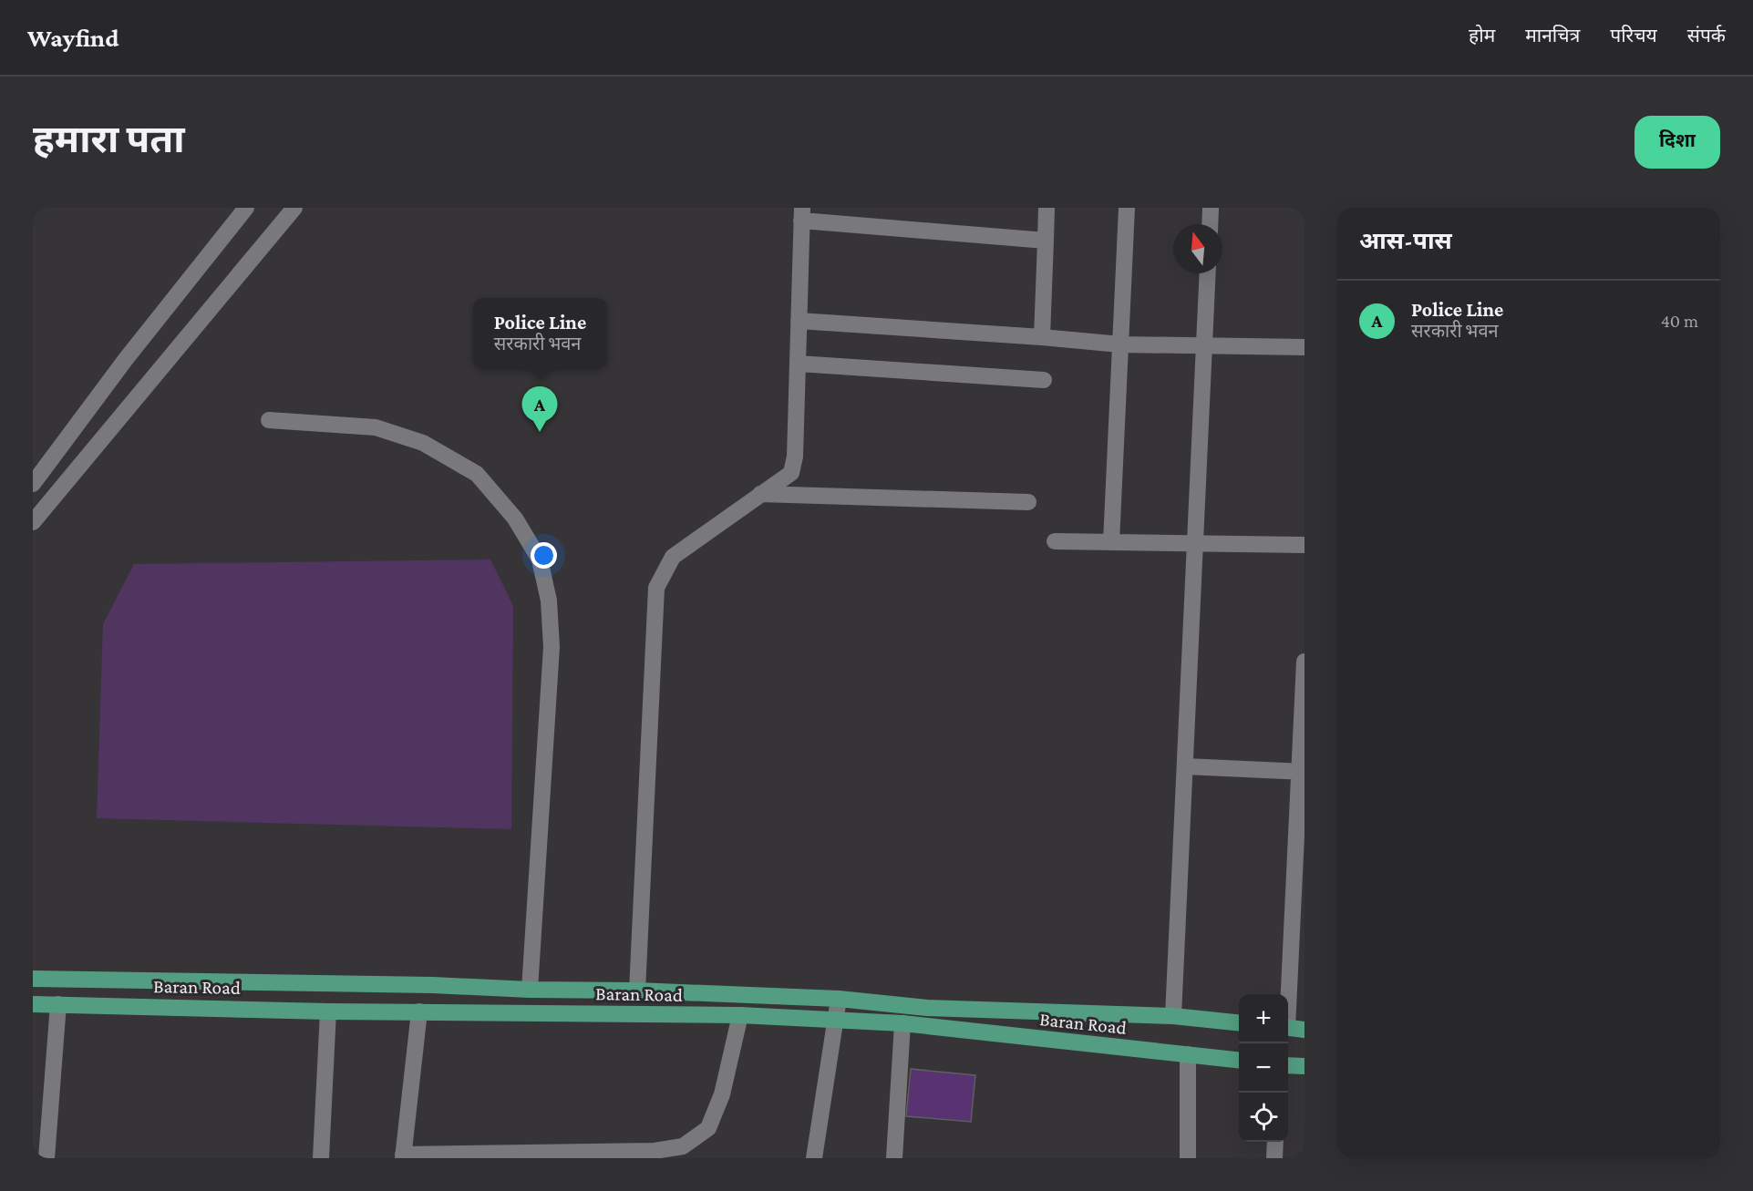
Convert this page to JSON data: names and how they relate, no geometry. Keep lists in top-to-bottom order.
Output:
{
  "streets": {
    "main road": ["Baran Road"]
  },
  "north": "top",
  "page": {
    "header": "Wayfind",
    "nav": [
      "होम",
      "मानचित्र",
      "परिचय",
      "संपर्क"
    ],
    "buttons": "दिशा",
    "title": "हमारा पता",
    "heading": "आस-पास",
    "list": [
      {
        "mark": "A",
        "name": "Police Line",
        "note": "सरकारी भवन",
        "value": "40 m"
      }
    ],
    "popup": ["Police Line", "सरकारी भवन"],
    "pins": "A",
    "map_buttons": ["+", "−"]
  }
}
